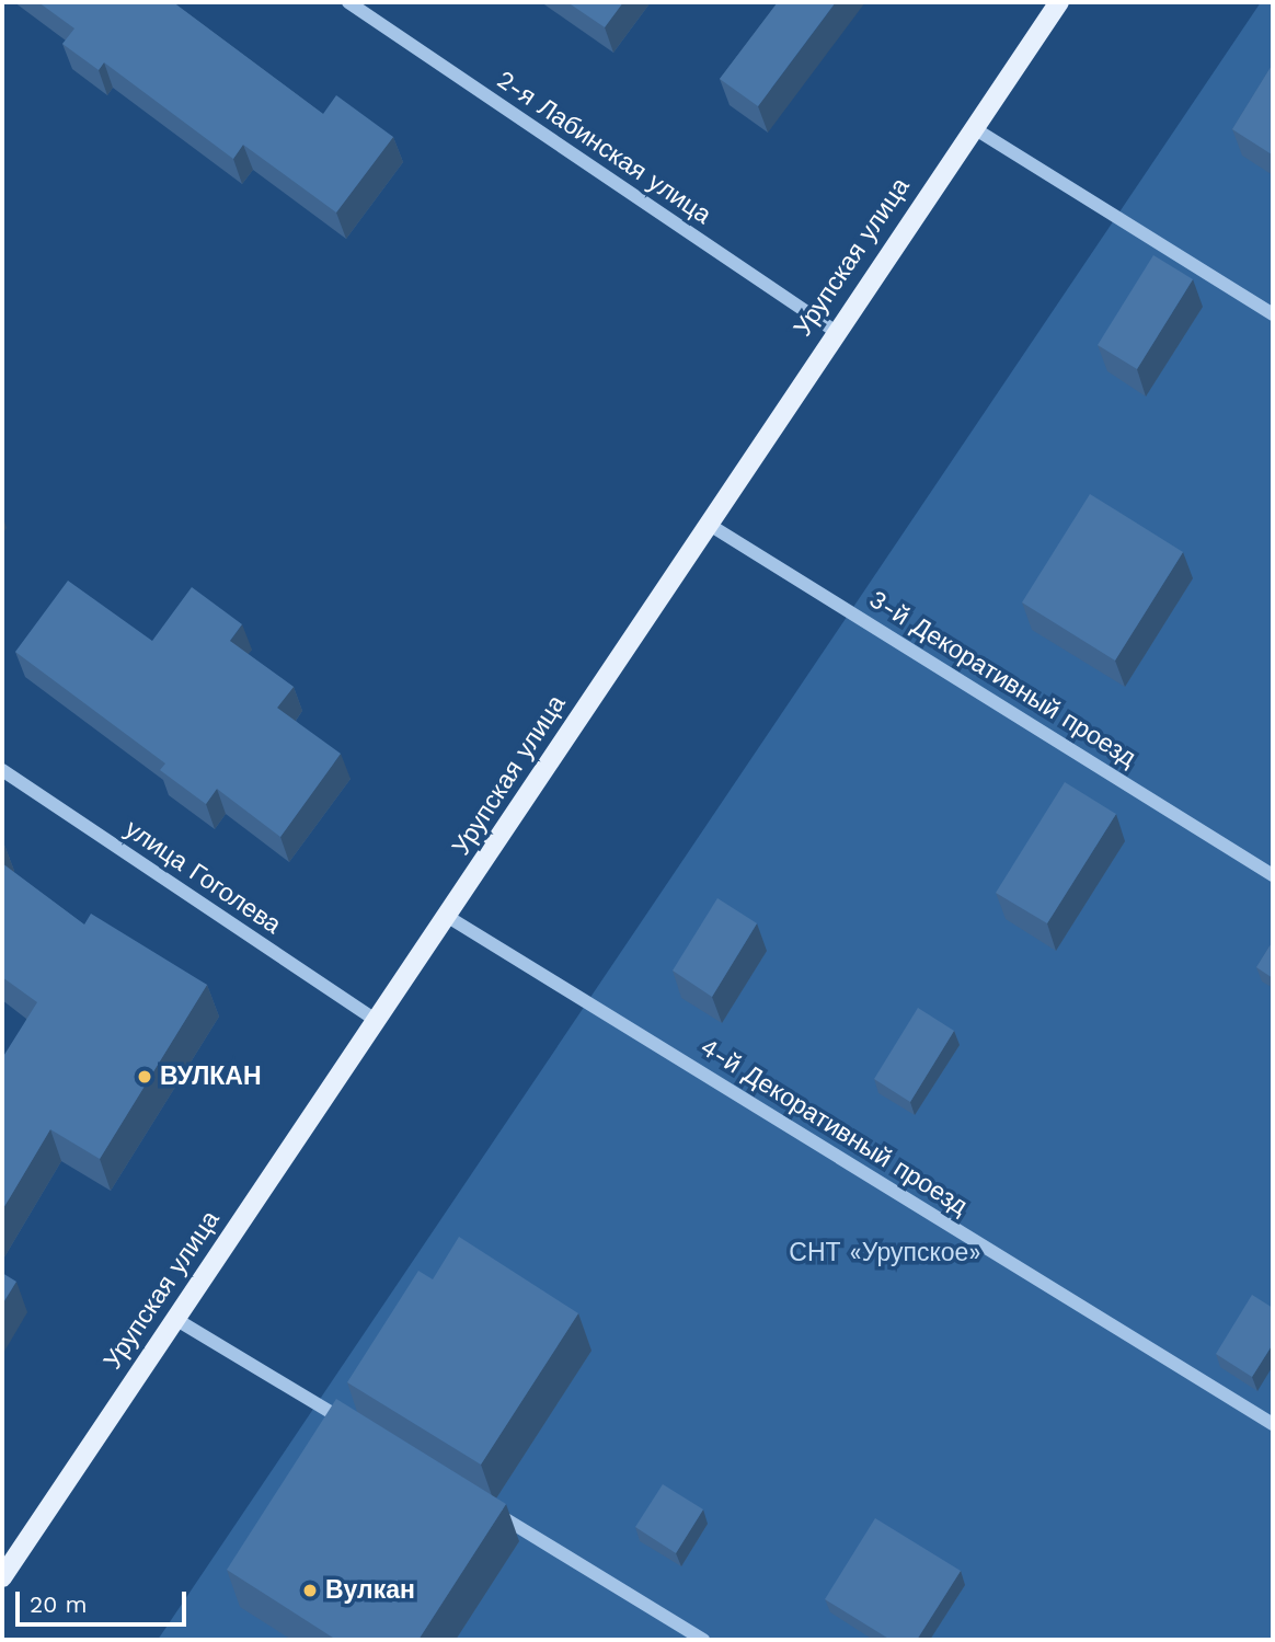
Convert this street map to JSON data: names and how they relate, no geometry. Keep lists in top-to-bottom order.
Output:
{
  "streets": {
    "main road": ["Урупская улица"],
    "street": [
      "2-я Лабинская улица",
      "3-й Декоративный проезд",
      "улица Гоголева",
      "4-й Декоративный проезд"
    ]
  },
  "crossings": [
    ["2-я Лабинская улица", "Урупская улица"],
    ["Урупская улица", "3-й Декоративный проезд"],
    ["Урупская улица", "улица Гоголева"],
    ["Урупская улица", "4-й Декоративный проезд"]
  ],
  "parks": ["СНТ «Урупское»"],
  "places": ["ВУЛКАН", "Вулкан"],
  "scale_bar": "20 m"
}
